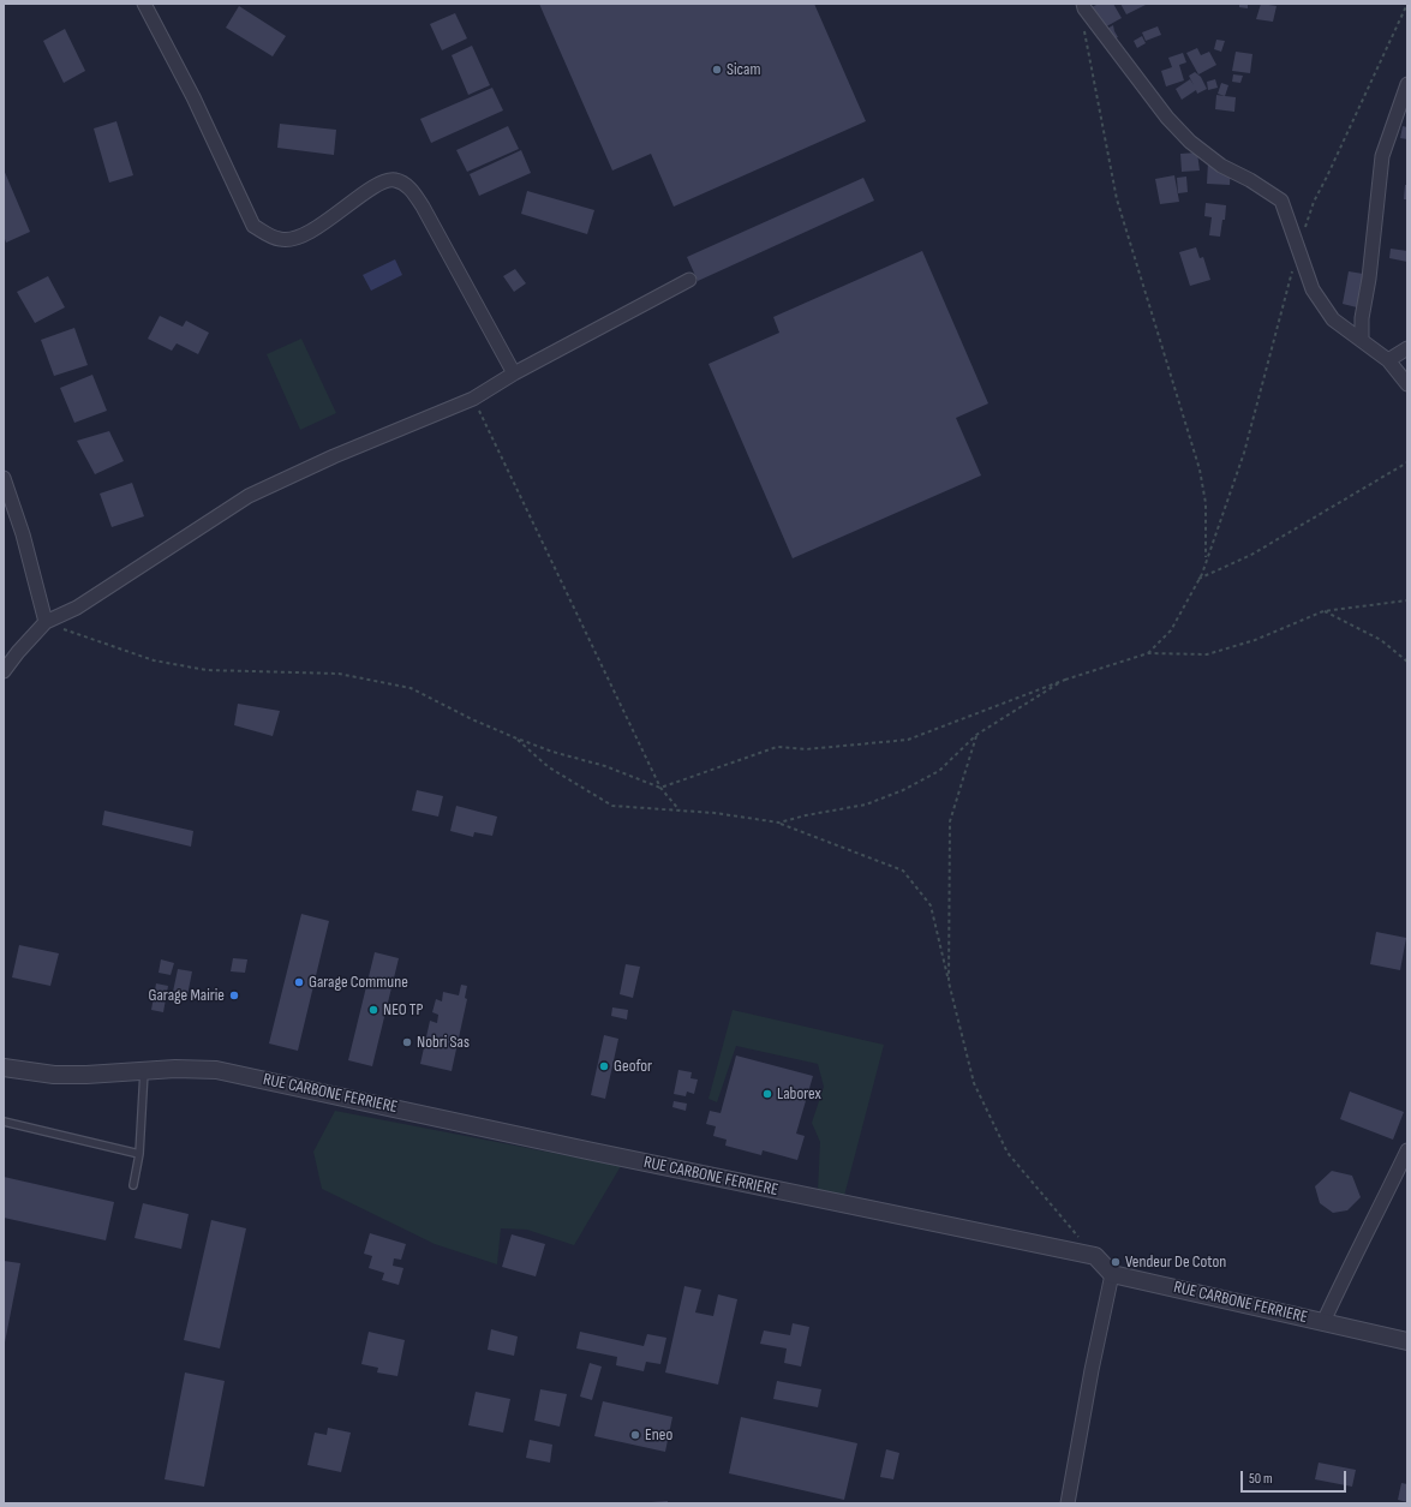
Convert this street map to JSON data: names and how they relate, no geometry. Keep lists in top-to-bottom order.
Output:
{
  "streets": {
    "street": ["RUE CARBONE FERRIERE"]
  },
  "places": [
    "Sicam",
    "Garage Commune",
    "Garage Mairie",
    "NEO TP",
    "Nobri Sas",
    "Geofor",
    "Laborex",
    "Vendeur De Coton",
    "Eneo"
  ],
  "scale_bar": "50 m"
}
